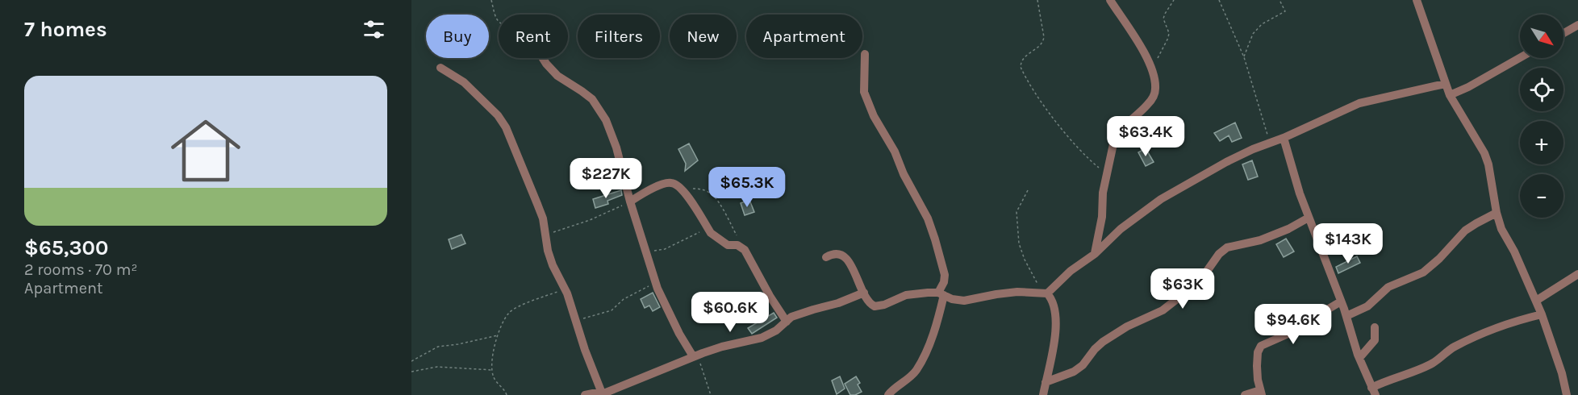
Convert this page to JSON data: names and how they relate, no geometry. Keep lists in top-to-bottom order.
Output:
{
  "north": "bottom right",
  "page": {
    "heading": "7 homes",
    "map_buttons": ["+", "−"],
    "chip": [
      "Buy",
      "Rent",
      "Filters",
      "New",
      "Apartment"
    ],
    "list": [
      {
        "name": "$65,300",
        "note": "2 rooms · 70 m² · Apartment"
      }
    ],
    "price": [
      "$63.4K",
      "$227K",
      "$65.3K",
      "$143K",
      "$63K",
      "$60.6K",
      "$94.6K"
    ]
  }
}
